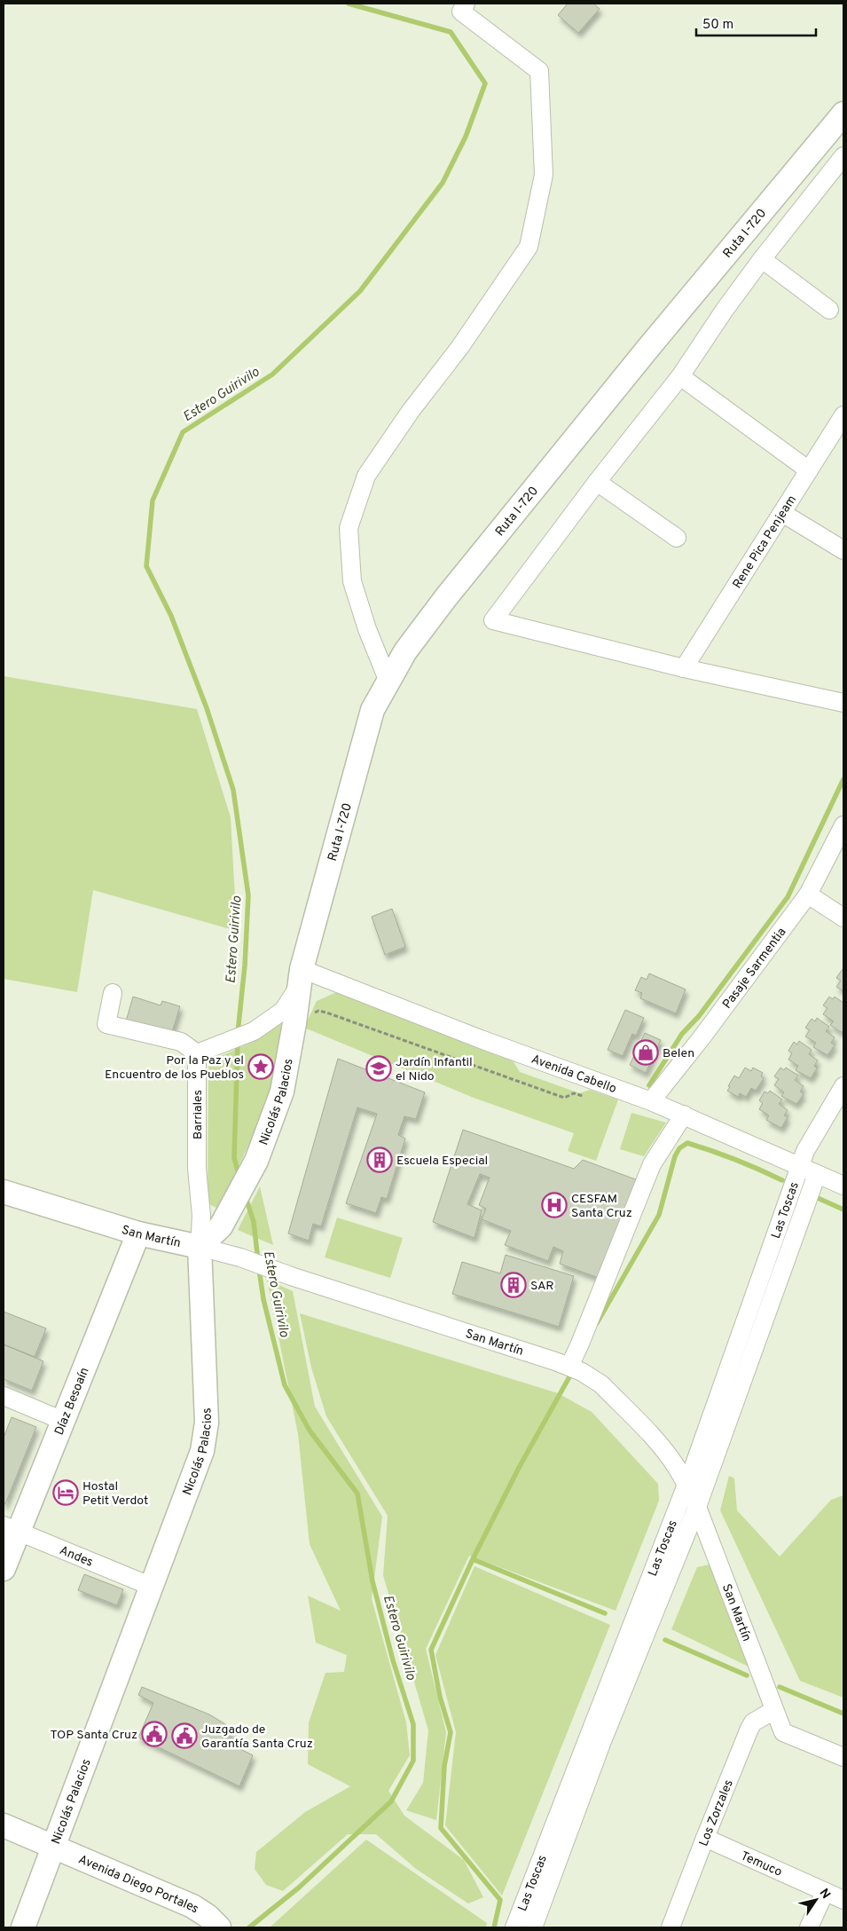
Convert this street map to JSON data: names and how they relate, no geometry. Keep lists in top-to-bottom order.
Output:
{
  "streets": {
    "main road": [
      "Ruta I-720",
      "Nicolás Palacios",
      "San Martín",
      "Díaz Besoaín",
      "Avenida Diego Portales"
    ],
    "street": [
      "Rene Pica Penjeam",
      "Pasaje Sarmentia",
      "Avenida Cabello",
      "Barriales",
      "Las Toscas",
      "Andes",
      "Los Zorzales",
      "Temuco"
    ]
  },
  "crossings": [
    ["Ruta I-720", "Avenida Cabello"],
    ["Ruta I-720", "Nicolás Palacios"],
    ["Pasaje Sarmentia", "Avenida Cabello"],
    ["Avenida Cabello", "Nicolás Palacios"],
    ["Avenida Cabello", "Las Toscas"],
    ["Nicolás Palacios", "Barriales"],
    ["Nicolás Palacios", "San Martín"],
    ["Nicolás Palacios", "Andes"],
    ["Nicolás Palacios", "Avenida Diego Portales"],
    ["Barriales", "San Martín"],
    ["Las Toscas", "San Martín"],
    ["San Martín", "Díaz Besoaín"],
    ["San Martín", "Los Zorzales"],
    ["Díaz Besoaín", "Andes"],
    ["Los Zorzales", "Temuco"]
  ],
  "water": ["Estero Guirivilo"],
  "places": {
    "shop": ["Belen"],
    "place": ["Por la Paz y el Encuentro de los Pueblos"],
    "school or university": ["Jardín Infantil el Nido"],
    "building": ["Escuela Especial", "SAR"],
    "hospital": ["CESFAM Santa Cruz"],
    "hotel": ["Hostal Petit Verdot"],
    "public building": ["TOP Santa Cruz", "Juzgado de Garantía Santa Cruz"]
  },
  "scale_bar": "50 m",
  "north": "top right"
}
